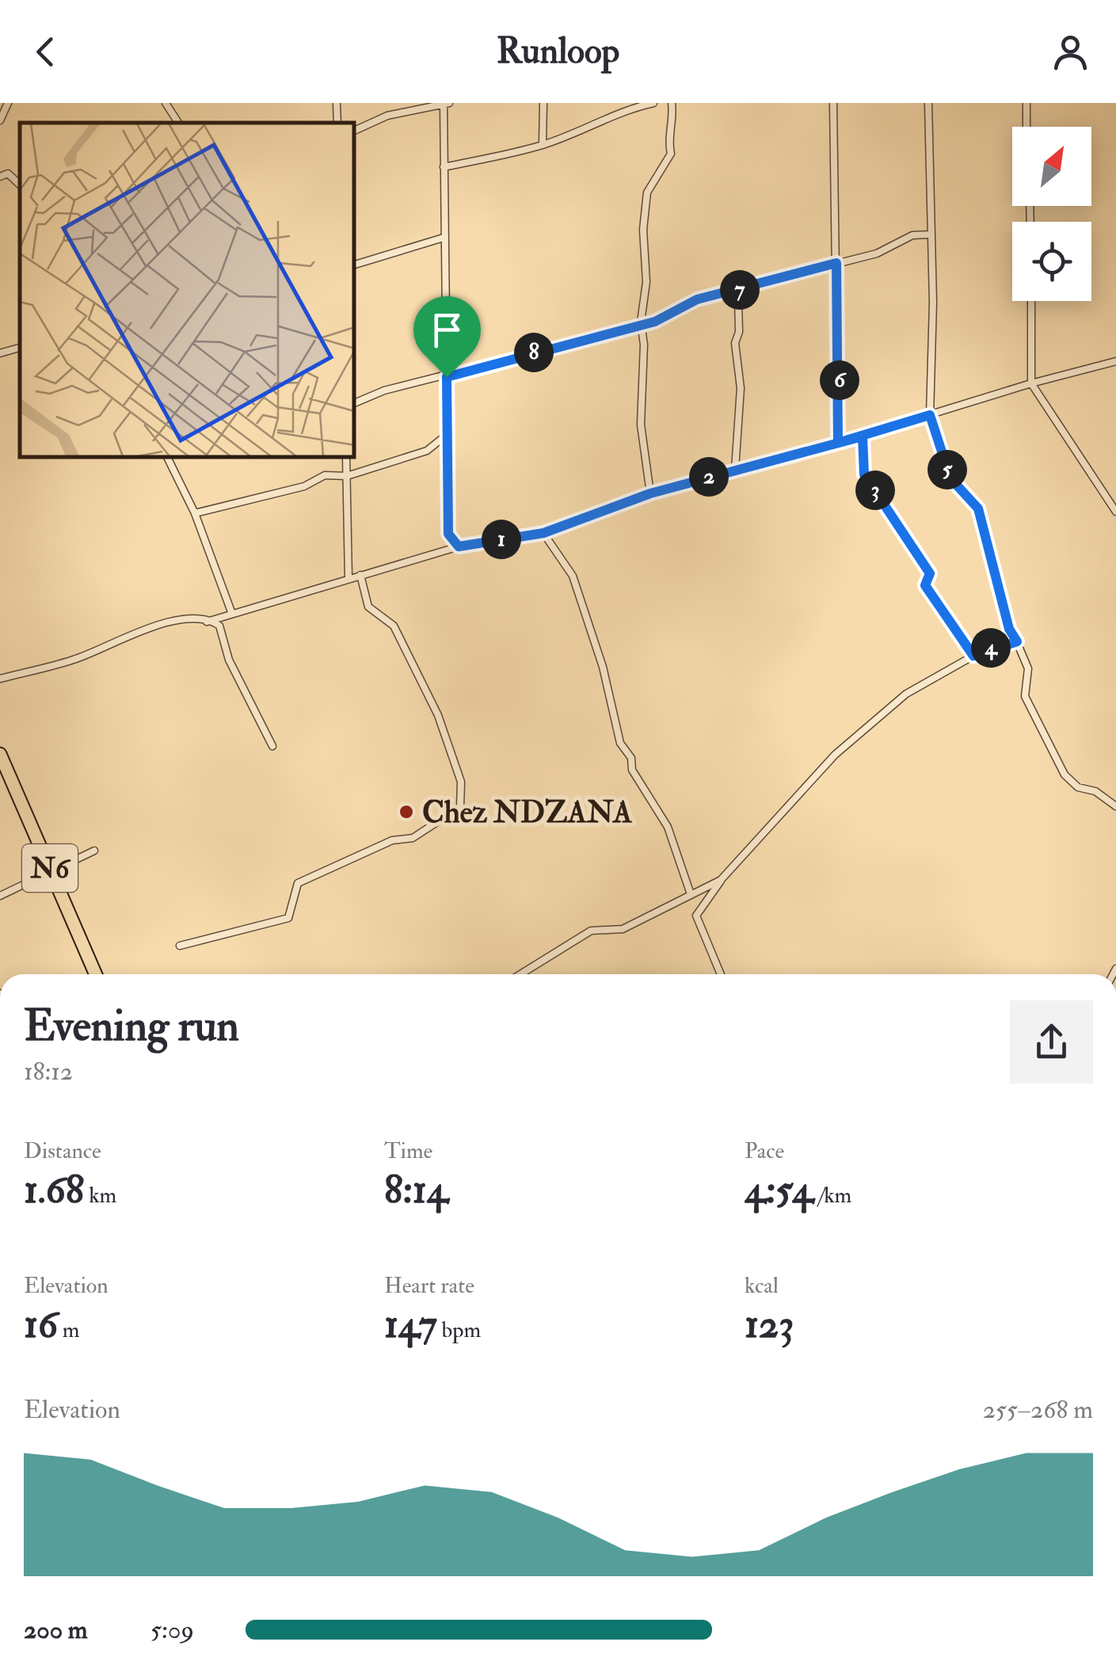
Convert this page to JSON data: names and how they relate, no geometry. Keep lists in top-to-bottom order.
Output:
{
  "streets": {
    "highway": ["N6"]
  },
  "places": ["Chez NDZANA"],
  "north": "top right",
  "page": {
    "header": "Runloop",
    "pins": [
      "7",
      "8",
      "6",
      "5",
      "2",
      "3",
      "1",
      "4"
    ],
    "heading": ["Evening run", "18:12"],
    "stats": [
      ["Distance", "1.68 km"],
      ["Time", "8:14"],
      ["Pace", "4:54 /km"],
      ["Elevation", "16 m"],
      ["Heart rate", "147 bpm"],
      ["kcal", "123"]
    ],
    "chart": ["Elevation", "255–268 m"],
    "list": [
      {
        "name": "200 m",
        "note": "5:09"
      }
    ]
  }
}
